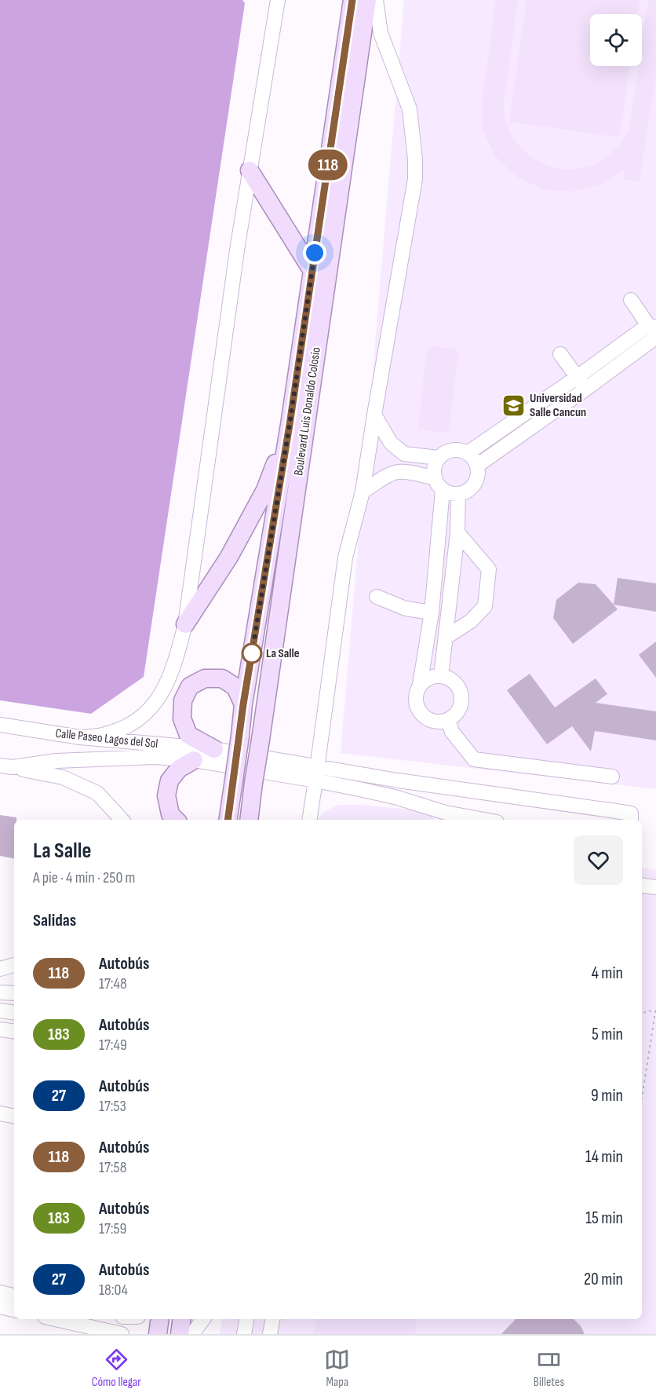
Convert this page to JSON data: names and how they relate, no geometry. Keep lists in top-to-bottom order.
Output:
{
  "streets": {
    "main road": ["Boulevard Luis Donaldo Colosio"],
    "street": ["Calle Paseo Lagos del Sol"]
  },
  "places": {
    "school or university": ["Universidad Salle Cancun"],
    "other": ["La Salle"]
  },
  "lines": ["bus line 118"],
  "page": {
    "on_map": "118",
    "heading": [
      ["La Salle", "A pie · 4 min · 250 m"],
      "Salidas"
    ],
    "list": [
      {
        "mark": "118",
        "name": "Autobús",
        "note": "17:48",
        "value": "4 min"
      },
      {
        "mark": "183",
        "name": "Autobús",
        "note": "17:49",
        "value": "5 min"
      },
      {
        "mark": "27",
        "name": "Autobús",
        "note": "17:53",
        "value": "9 min"
      },
      {
        "mark": "118",
        "name": "Autobús",
        "note": "17:58",
        "value": "14 min"
      },
      {
        "mark": "183",
        "name": "Autobús",
        "note": "17:59",
        "value": "15 min"
      },
      {
        "mark": "27",
        "name": "Autobús",
        "note": "18:04",
        "value": "20 min"
      }
    ],
    "tabs": ["Cómo llegar", "Mapa", "Billetes"]
  }
}
